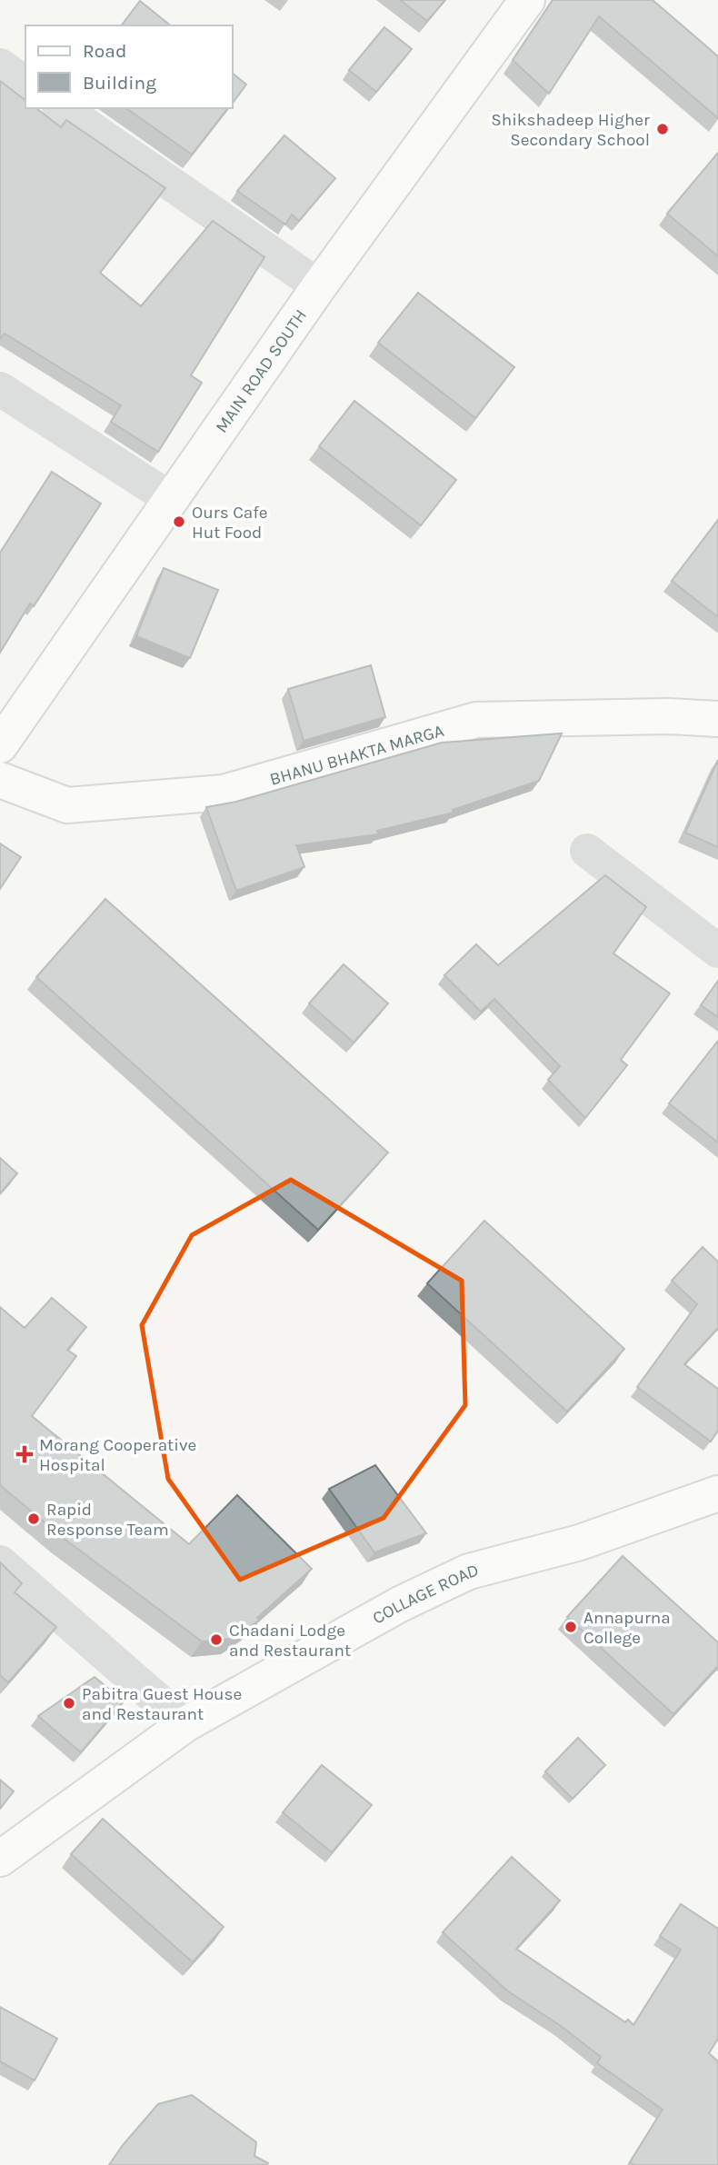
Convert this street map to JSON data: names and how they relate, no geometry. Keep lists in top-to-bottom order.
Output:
{
  "streets": {
    "street": ["MAIN ROAD SOUTH", "BHANU BHAKTA MARGA", "COLLAGE ROAD"]
  },
  "places": {
    "other": [
      "Shikshadeep Higher Secondary School",
      "Ours Cafe Hut Food",
      "Rapid Response Team",
      "Annapurna College",
      "Chadani Lodge and Restaurant",
      "Pabitra Guest House and Restaurant"
    ],
    "health": ["Morang Cooperative Hospital"]
  },
  "legend": ["Road", "Building"]
}
